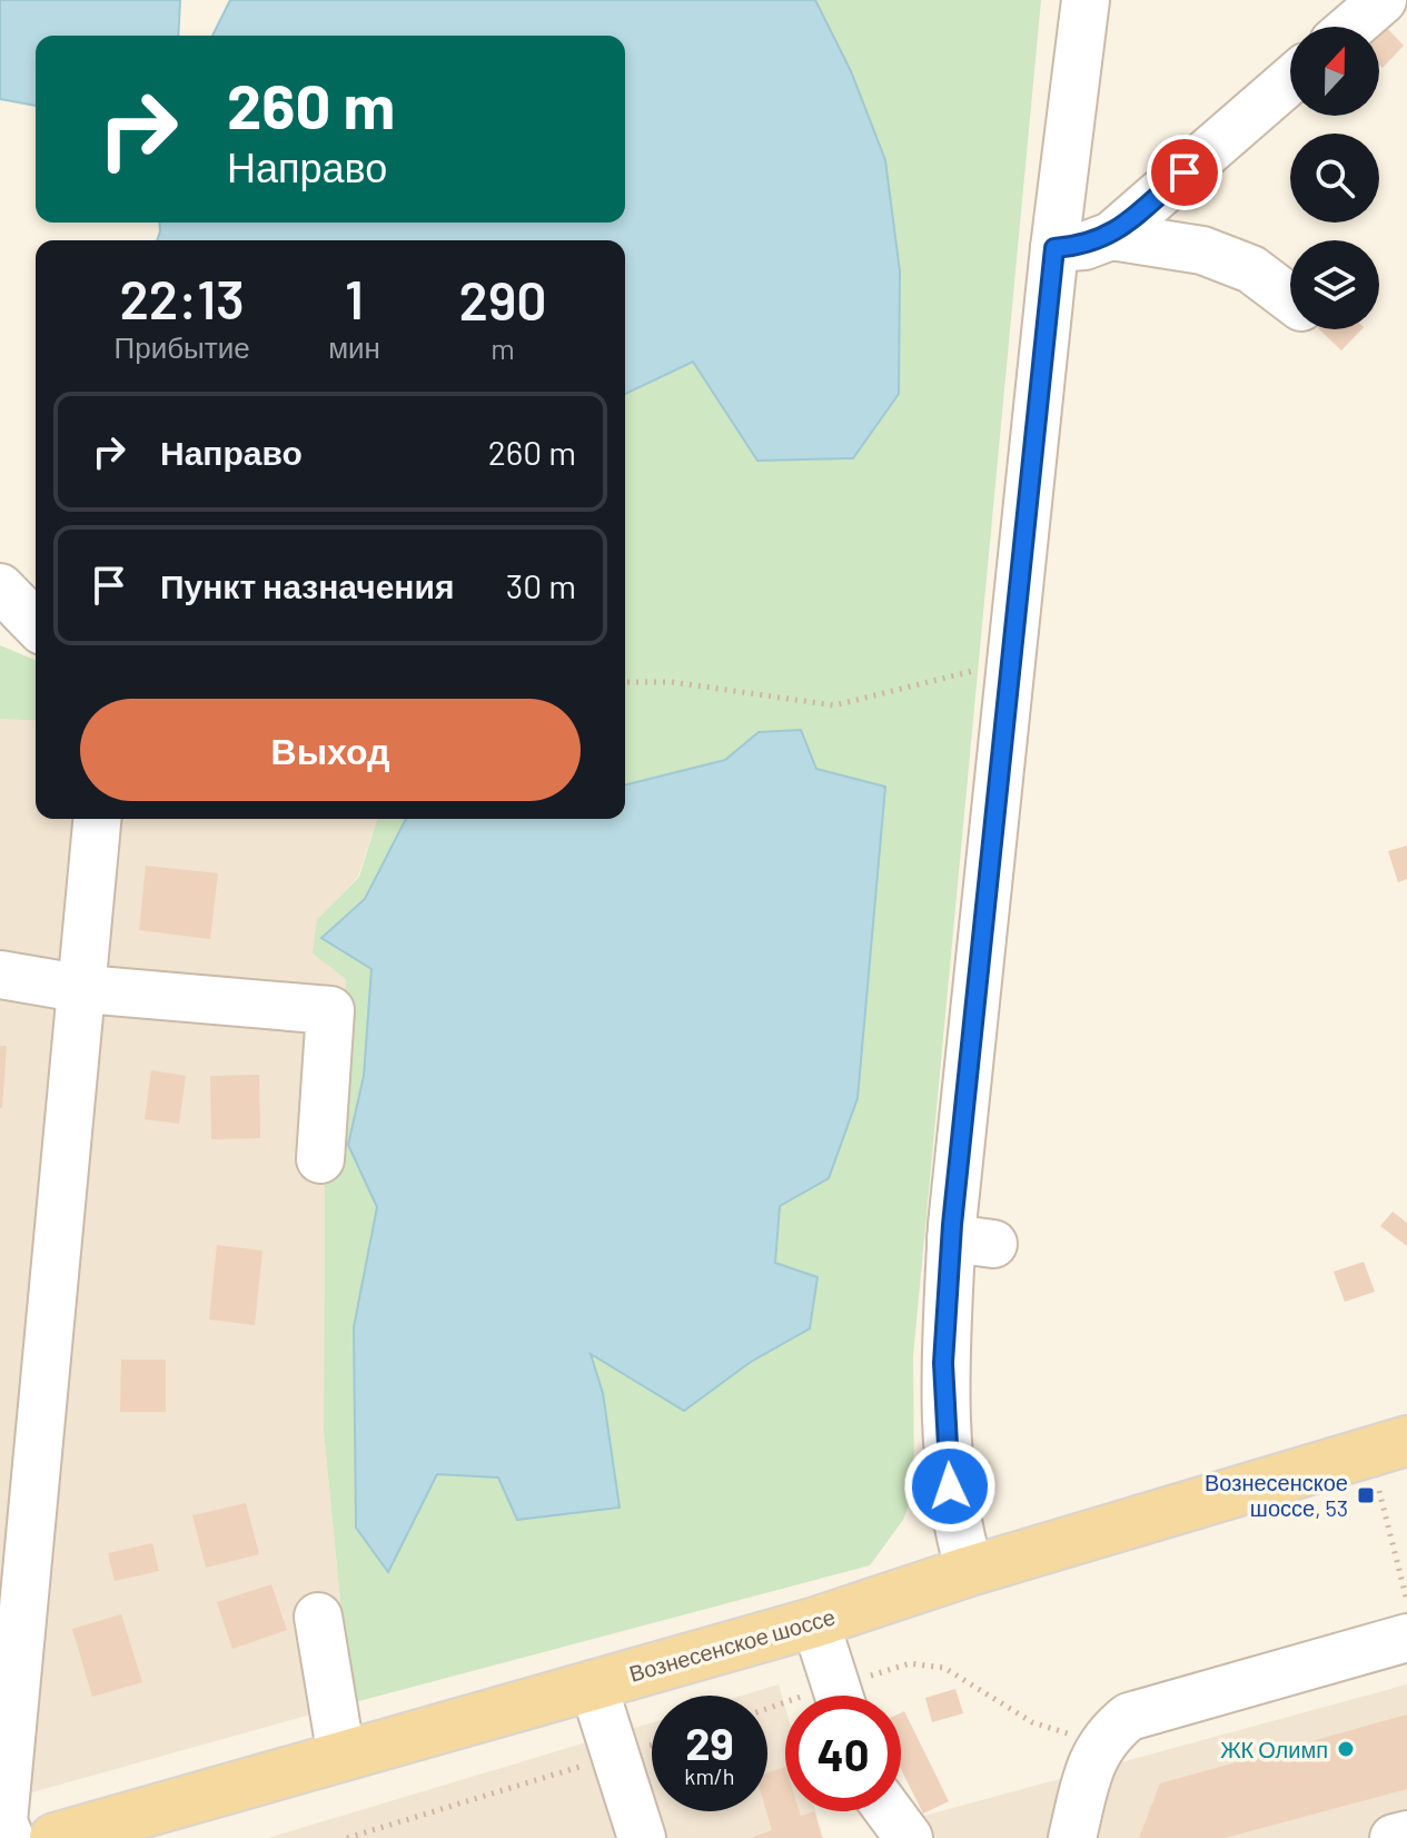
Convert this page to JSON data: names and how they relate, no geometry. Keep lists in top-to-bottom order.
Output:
{
  "streets": {
    "main road": ["Вознесенское шоссе"]
  },
  "places": {
    "transit": ["Вознесенское шоссе, 53"],
    "other": ["ЖК Олимп"]
  },
  "north": "top",
  "page": {
    "turn": ["260 m", "Направо"],
    "eta": [
      "22:13",
      "Прибытие",
      "1",
      "мин",
      "290",
      "m"
    ],
    "list": [
      {
        "name": "Направо",
        "value": "260 m"
      },
      {
        "name": "Пункт назначения",
        "value": "30 m"
      }
    ],
    "buttons": "Выход",
    "speed": "29 km/h",
    "limit": "40"
  }
}
